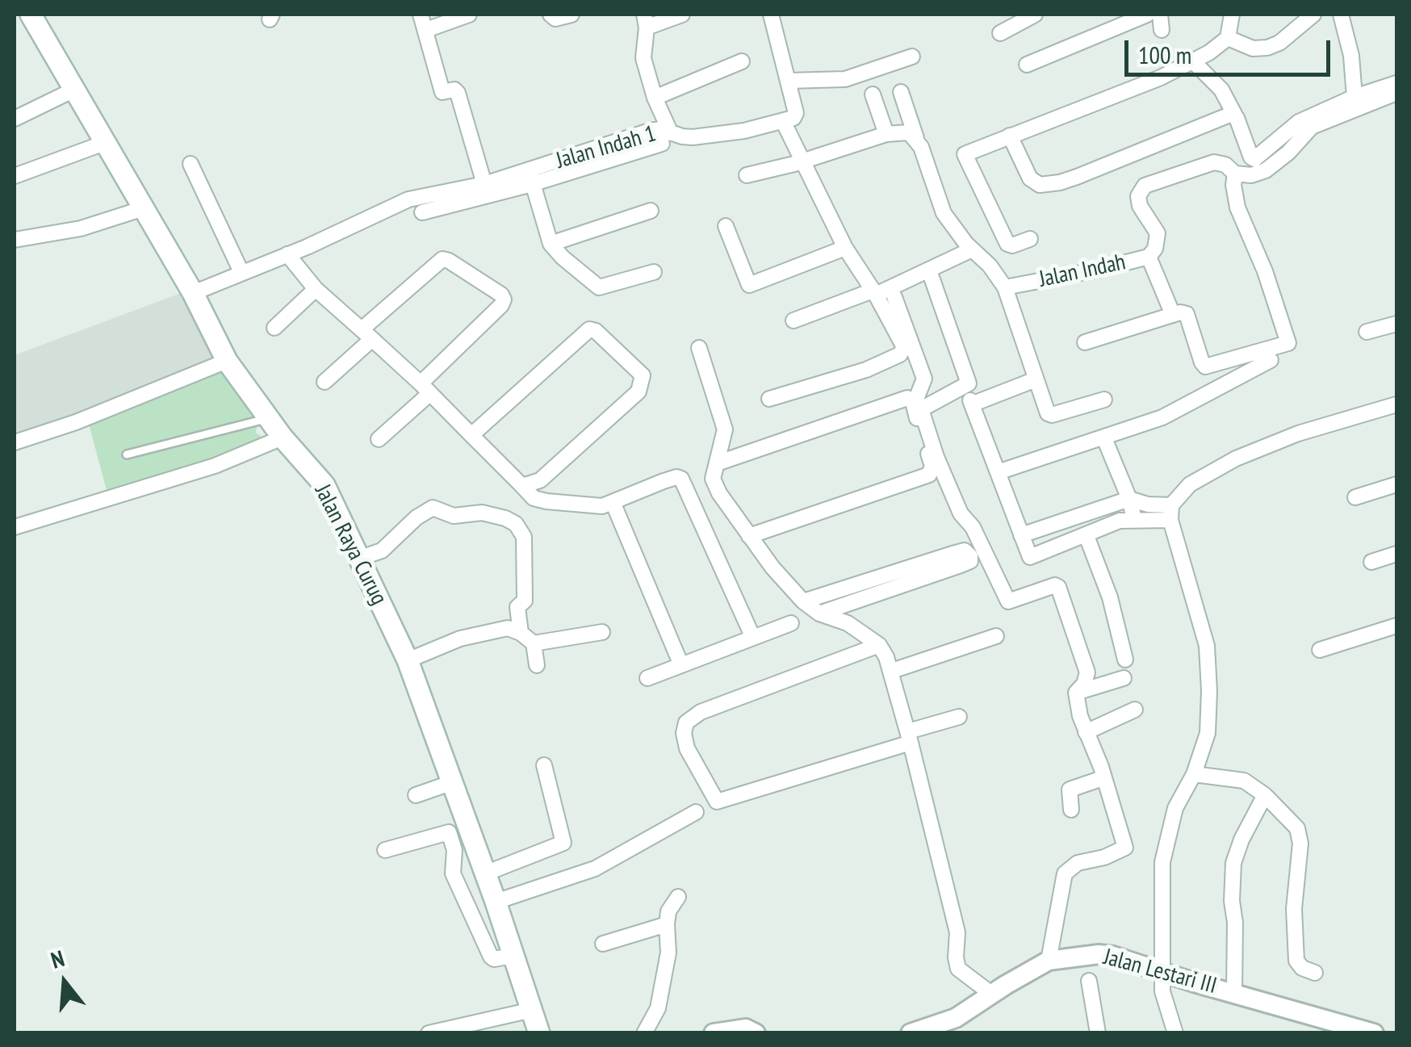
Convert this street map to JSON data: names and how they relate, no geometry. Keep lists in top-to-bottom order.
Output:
{
  "streets": {
    "main road": ["Jalan Raya Curug"],
    "street": ["Jalan Indah 1", "Jalan Indah", "Jalan Lestari III"]
  },
  "crossings": [
    ["Jalan Indah 1", "Jalan Raya Curug"]
  ],
  "scale_bar": "100 m",
  "north": "top"
}
